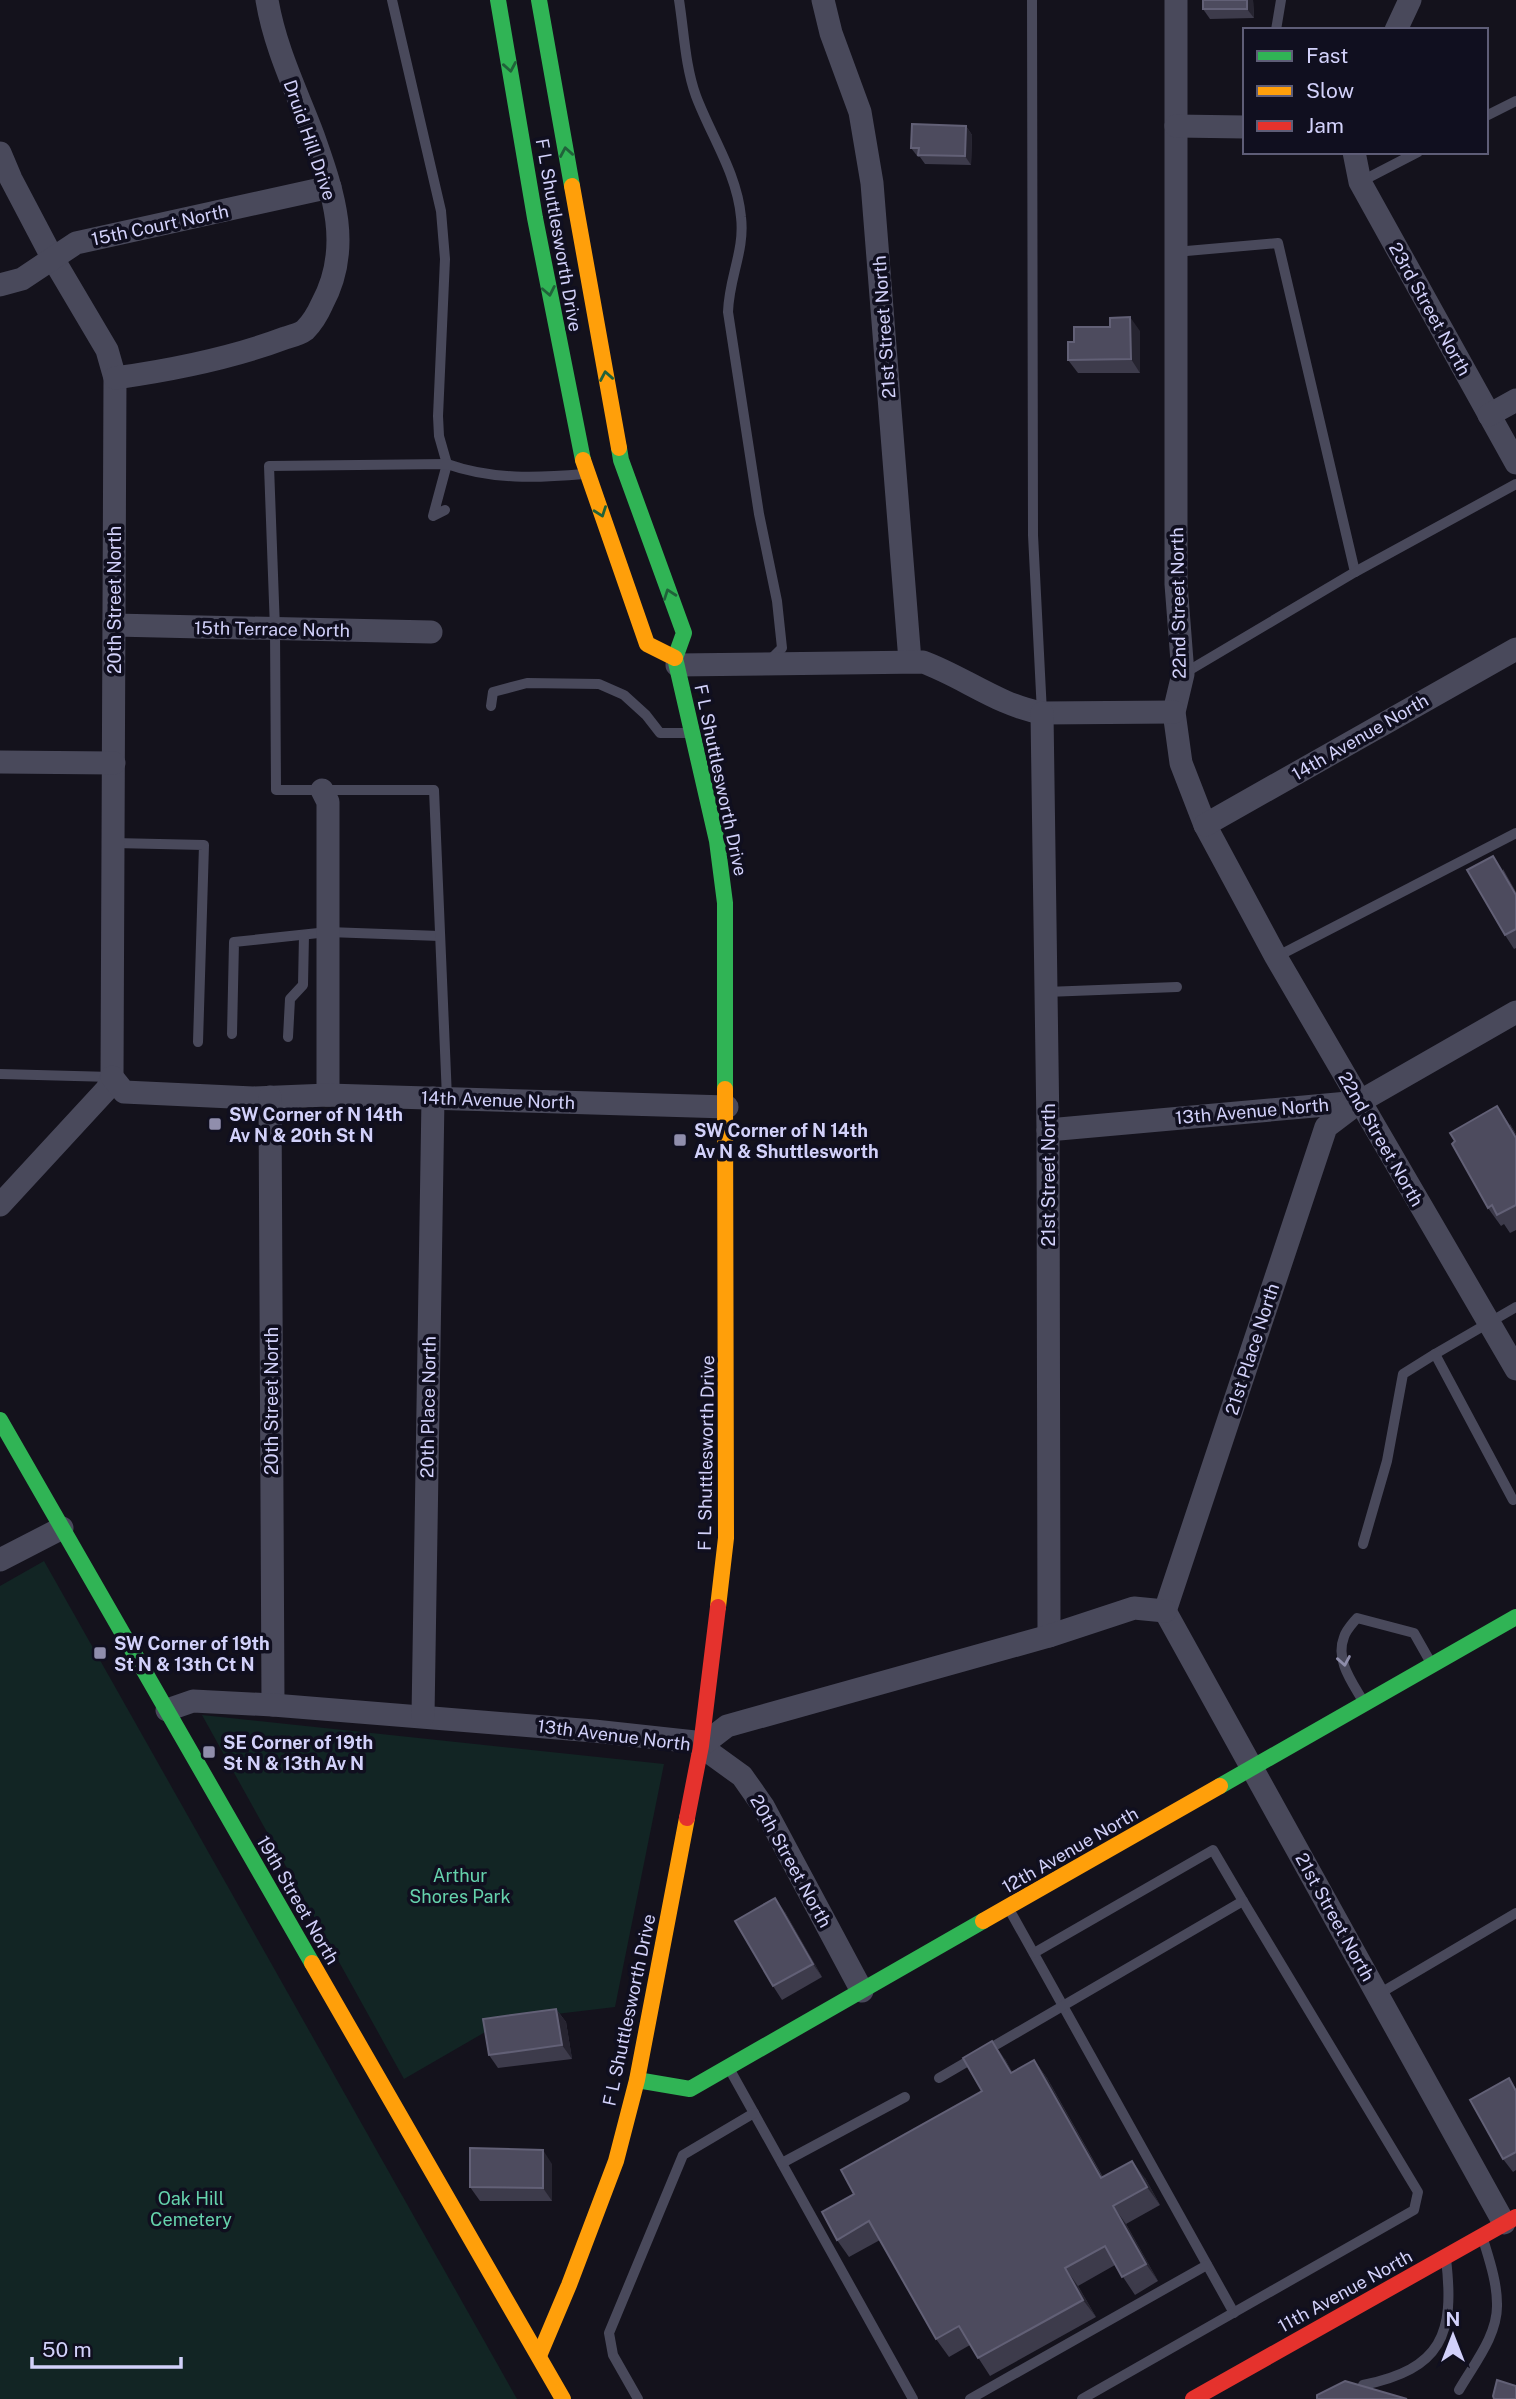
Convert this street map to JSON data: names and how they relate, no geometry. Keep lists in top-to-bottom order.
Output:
{
  "streets": {
    "main road": [
      "F L Shuttlesworth Drive",
      "12th Avenue North",
      "19th Street North",
      "11th Avenue North"
    ],
    "street": [
      "Druid Hill Drive",
      "15th Court North",
      "23rd Street North",
      "21st Street North",
      "20th Street North",
      "22nd Street North",
      "15th Terrace North",
      "14th Avenue North",
      "13th Avenue North",
      "21st Place North",
      "20th Place North"
    ]
  },
  "crossings": [
    ["Druid Hill Drive", "15th Court North"],
    ["Druid Hill Drive", "20th Street North"],
    ["15th Court North", "20th Street North"],
    ["F L Shuttlesworth Drive", "20th Street North"],
    ["F L Shuttlesworth Drive", "14th Avenue North"],
    ["F L Shuttlesworth Drive", "13th Avenue North"],
    ["F L Shuttlesworth Drive", "12th Avenue North"],
    ["F L Shuttlesworth Drive", "19th Street North"],
    ["21st Street North", "13th Avenue North"],
    ["21st Street North", "21st Place North"],
    ["21st Street North", "12th Avenue North"],
    ["21st Street North", "11th Avenue North"],
    ["20th Street North", "15th Terrace North"],
    ["20th Street North", "14th Avenue North"],
    ["20th Street North", "13th Avenue North"],
    ["20th Street North", "12th Avenue North"],
    ["22nd Street North", "14th Avenue North"],
    ["22nd Street North", "13th Avenue North"],
    ["22nd Street North", "21st Place North"],
    ["14th Avenue North", "20th Place North"],
    ["13th Avenue North", "21st Place North"],
    ["13th Avenue North", "20th Place North"],
    ["13th Avenue North", "19th Street North"]
  ],
  "parks": ["Arthur Shores Park", "Oak Hill Cemetery"],
  "places": {
    "transit": [
      "SW Corner of N 14th Av N & 20th St N",
      "SW Corner of N 14th Av N & Shuttlesworth",
      "SW Corner of 19th St N & 13th Ct N",
      "SE Corner of 19th St N & 13th Av N"
    ]
  },
  "legend": ["Fast", "Slow", "Jam"],
  "scale_bar": "50 m",
  "north": "top"
}
